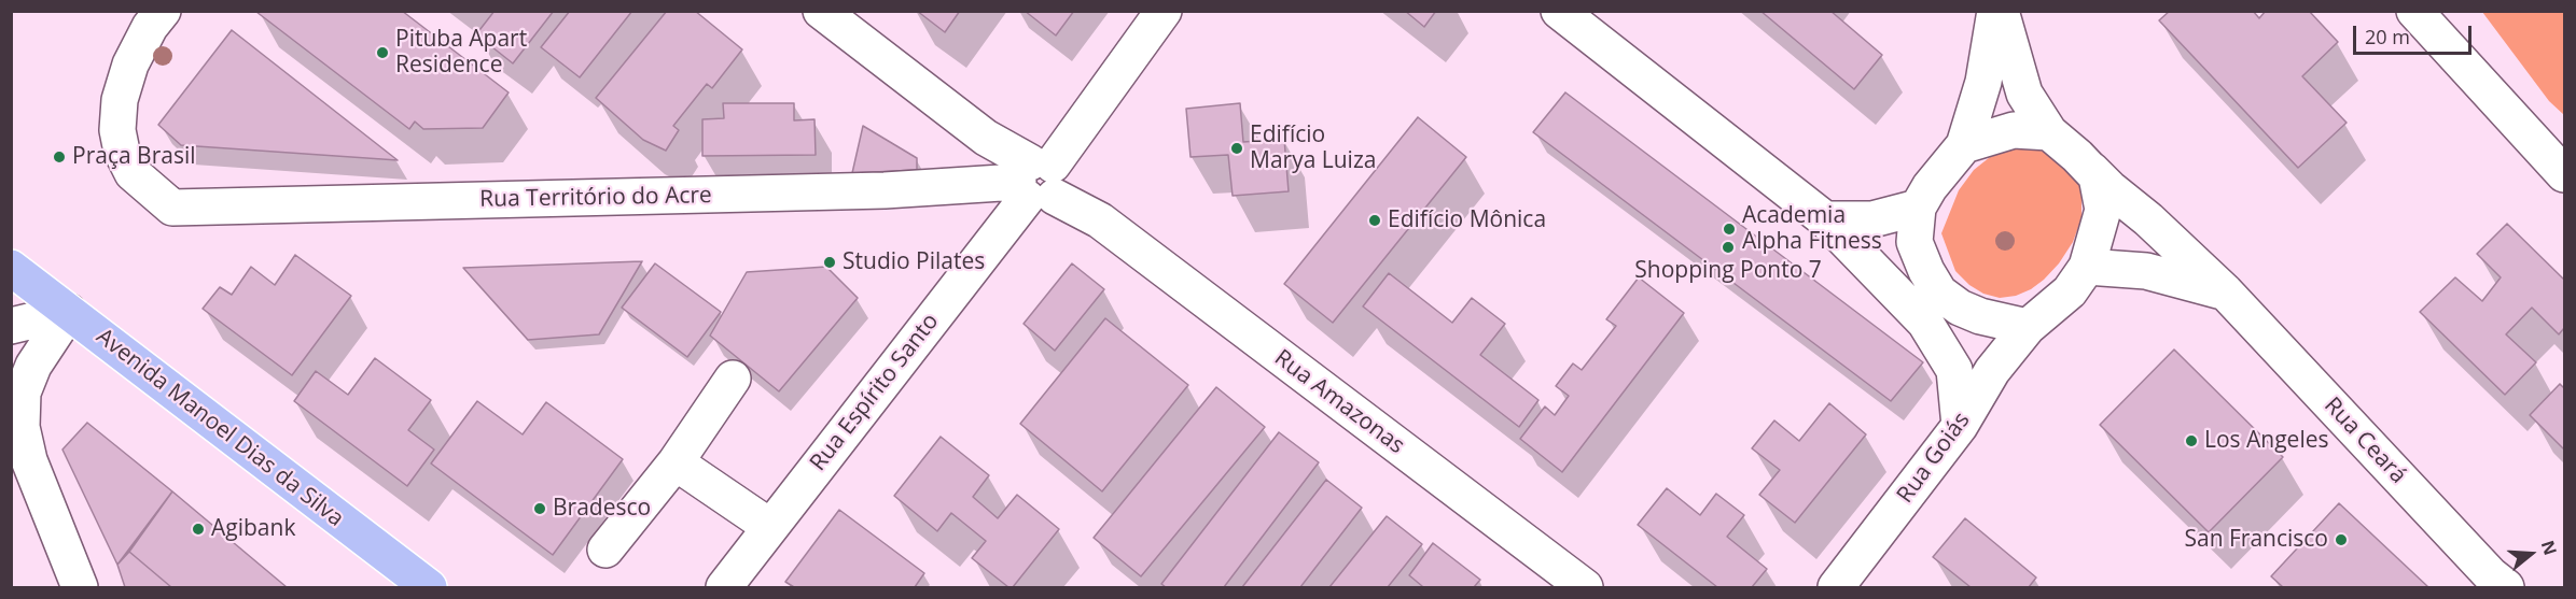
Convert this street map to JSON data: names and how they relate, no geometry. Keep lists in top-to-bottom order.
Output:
{
  "streets": {
    "main road": ["Avenida Manoel Dias da Silva"],
    "street": [
      "Rua Território do Acre",
      "Rua Espírito Santo",
      "Rua Amazonas",
      "Rua Ceará",
      "Rua Goiás"
    ]
  },
  "crossings": [
    ["Rua Território do Acre", "Rua Espírito Santo"],
    ["Rua Território do Acre", "Rua Amazonas"],
    ["Rua Espírito Santo", "Rua Amazonas"],
    ["Rua Ceará", "Rua Goiás"]
  ],
  "places": [
    "Pituba Apart Residence",
    "Edifício Marya Luiza",
    "Praça Brasil",
    "Edifício Mônica",
    "Academia Alpha Fitness",
    "Shopping Ponto 7",
    "Studio Pilates",
    "Los Angeles",
    "Bradesco",
    "Agibank",
    "San Francisco"
  ],
  "scale_bar": "20 m",
  "north": "right"
}
